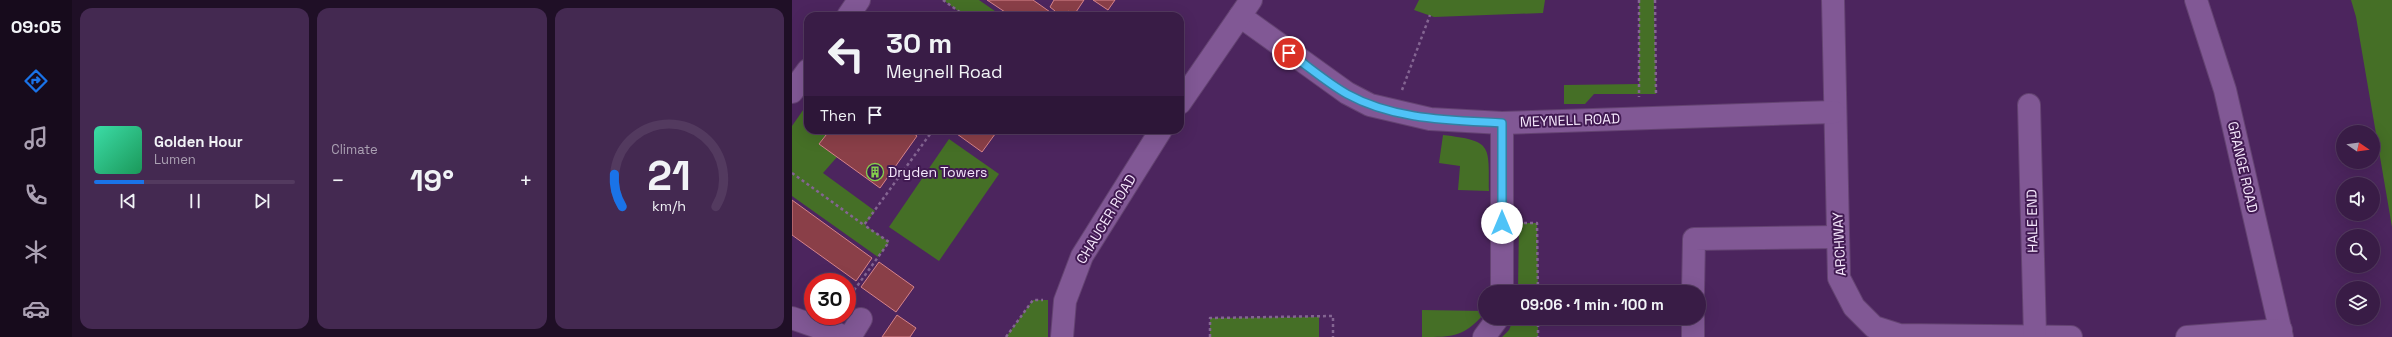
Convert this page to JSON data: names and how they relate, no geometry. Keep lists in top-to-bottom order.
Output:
{
  "streets": {
    "street": [
      "MEYNELL ROAD",
      "GRANGE ROAD",
      "CHAUCER ROAD",
      "HALE END",
      "ARCHWAY"
    ]
  },
  "crossings": [
    ["MEYNELL ROAD", "ARCHWAY"],
    ["HALE END", "ARCHWAY"]
  ],
  "places": {
    "building": ["Dryden Towers"]
  },
  "north": "right",
  "page": {
    "tabs": "09:05",
    "tile": "Climate",
    "turn": ["30 m", "Meynell Road"],
    "then": "Then",
    "song": ["Golden Hour", "Lumen"],
    "heat": ["−", "19°", "+"],
    "limit": "30",
    "trip": "09:06 · 1 min · 100 m",
    "gauge": ["21", "km/h"]
  }
}
